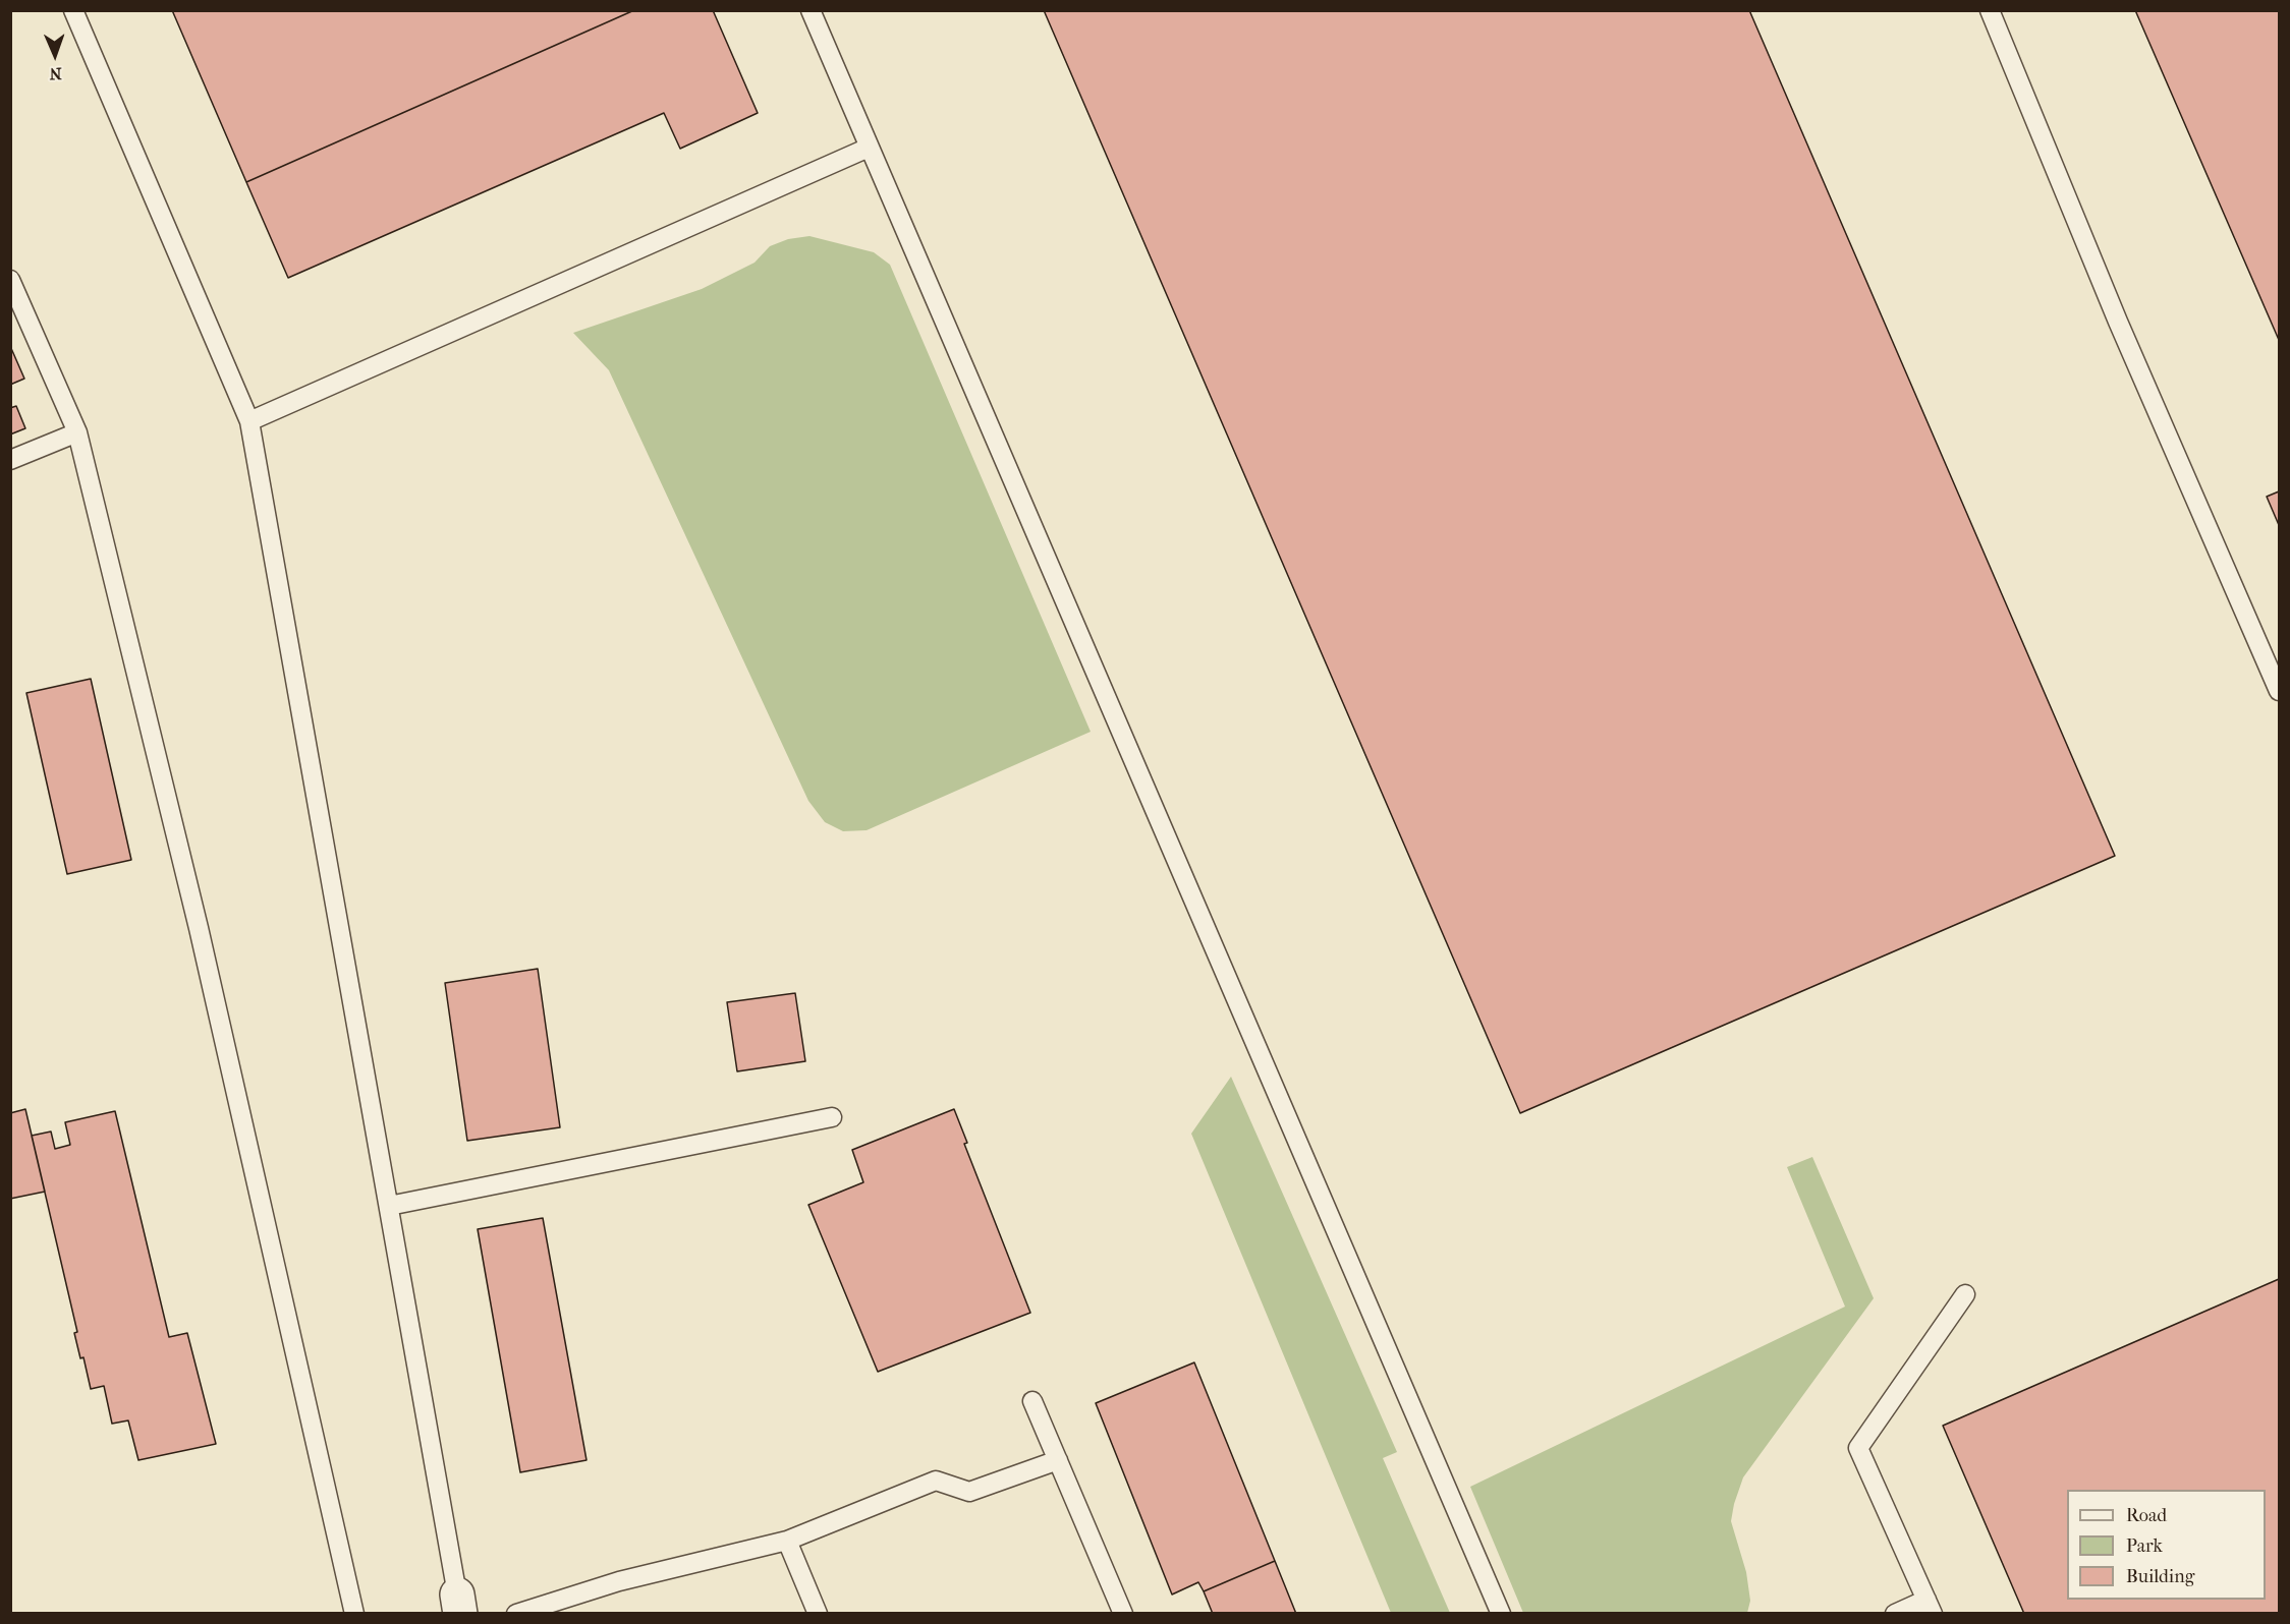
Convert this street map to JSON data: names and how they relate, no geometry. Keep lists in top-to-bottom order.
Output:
{
  "legend": ["Road", "Park", "Building"],
  "north": "bottom"
}
